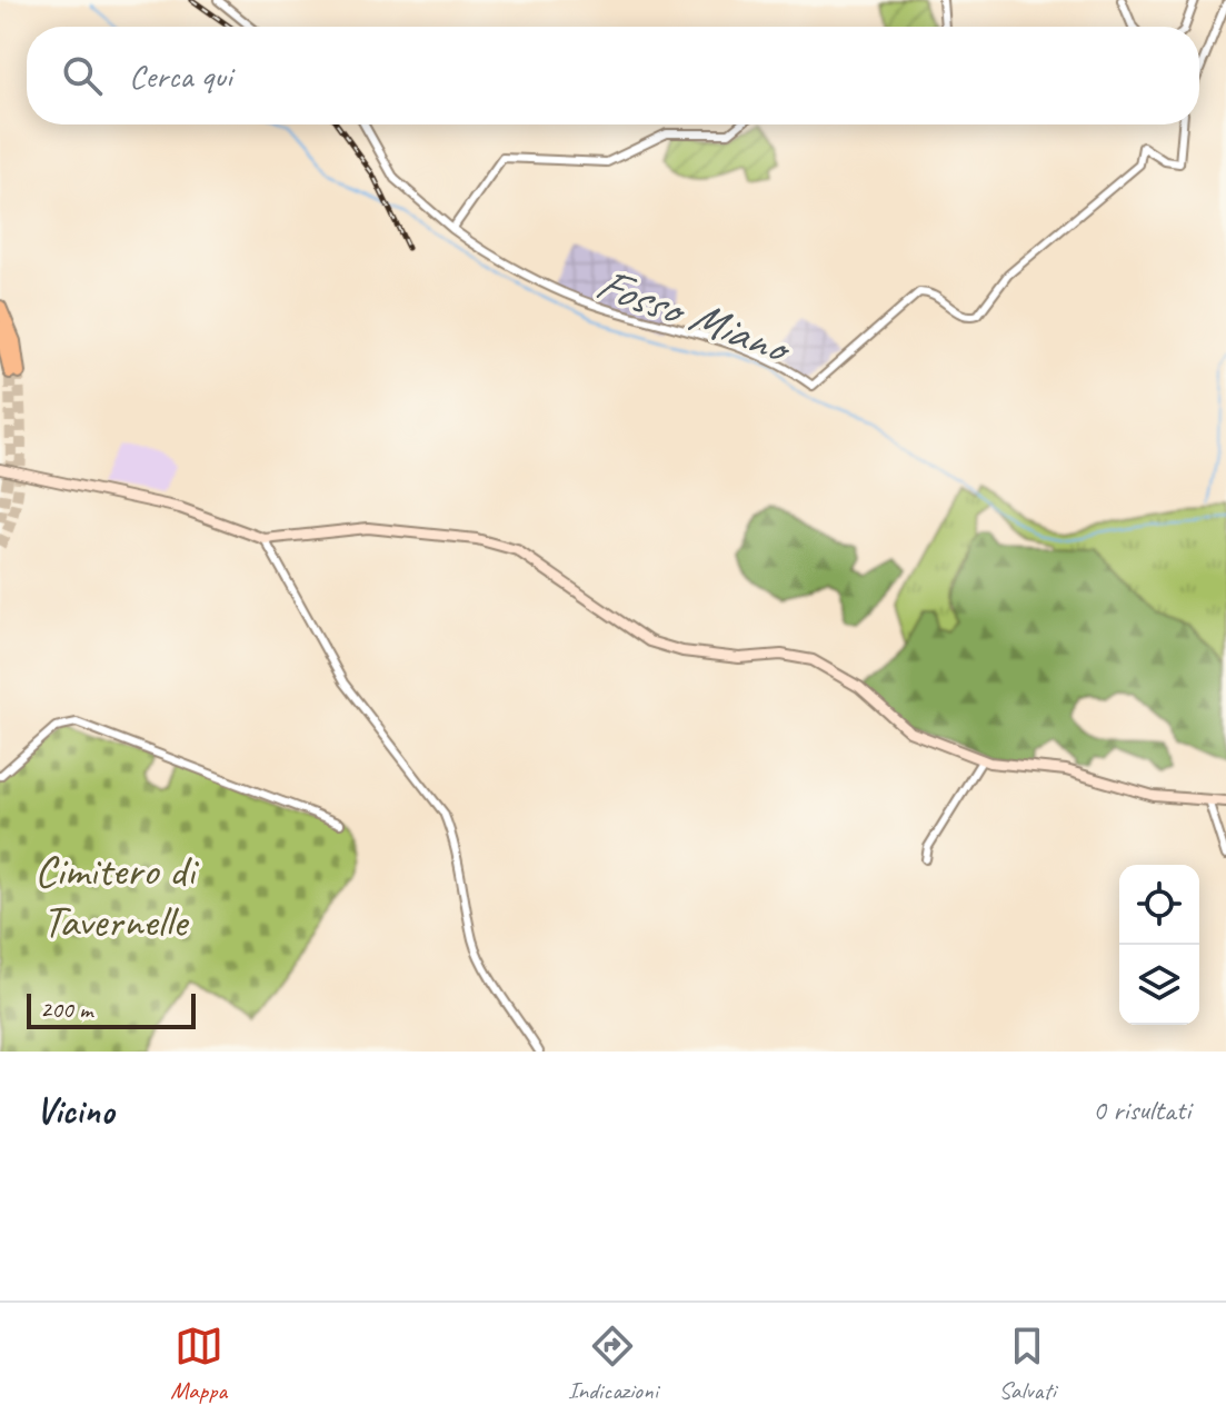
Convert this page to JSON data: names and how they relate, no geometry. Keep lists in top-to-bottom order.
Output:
{
  "water": ["Fosso Miano"],
  "parks": ["Cimitero di Tavernelle"],
  "scale_bar": "200 m",
  "page": {
    "search": "Cerca qui",
    "scale": "200 m",
    "heading": ["Vicino", "0 risultati"],
    "nav": ["Mappa", "Indicazioni", "Salvati"]
  }
}
